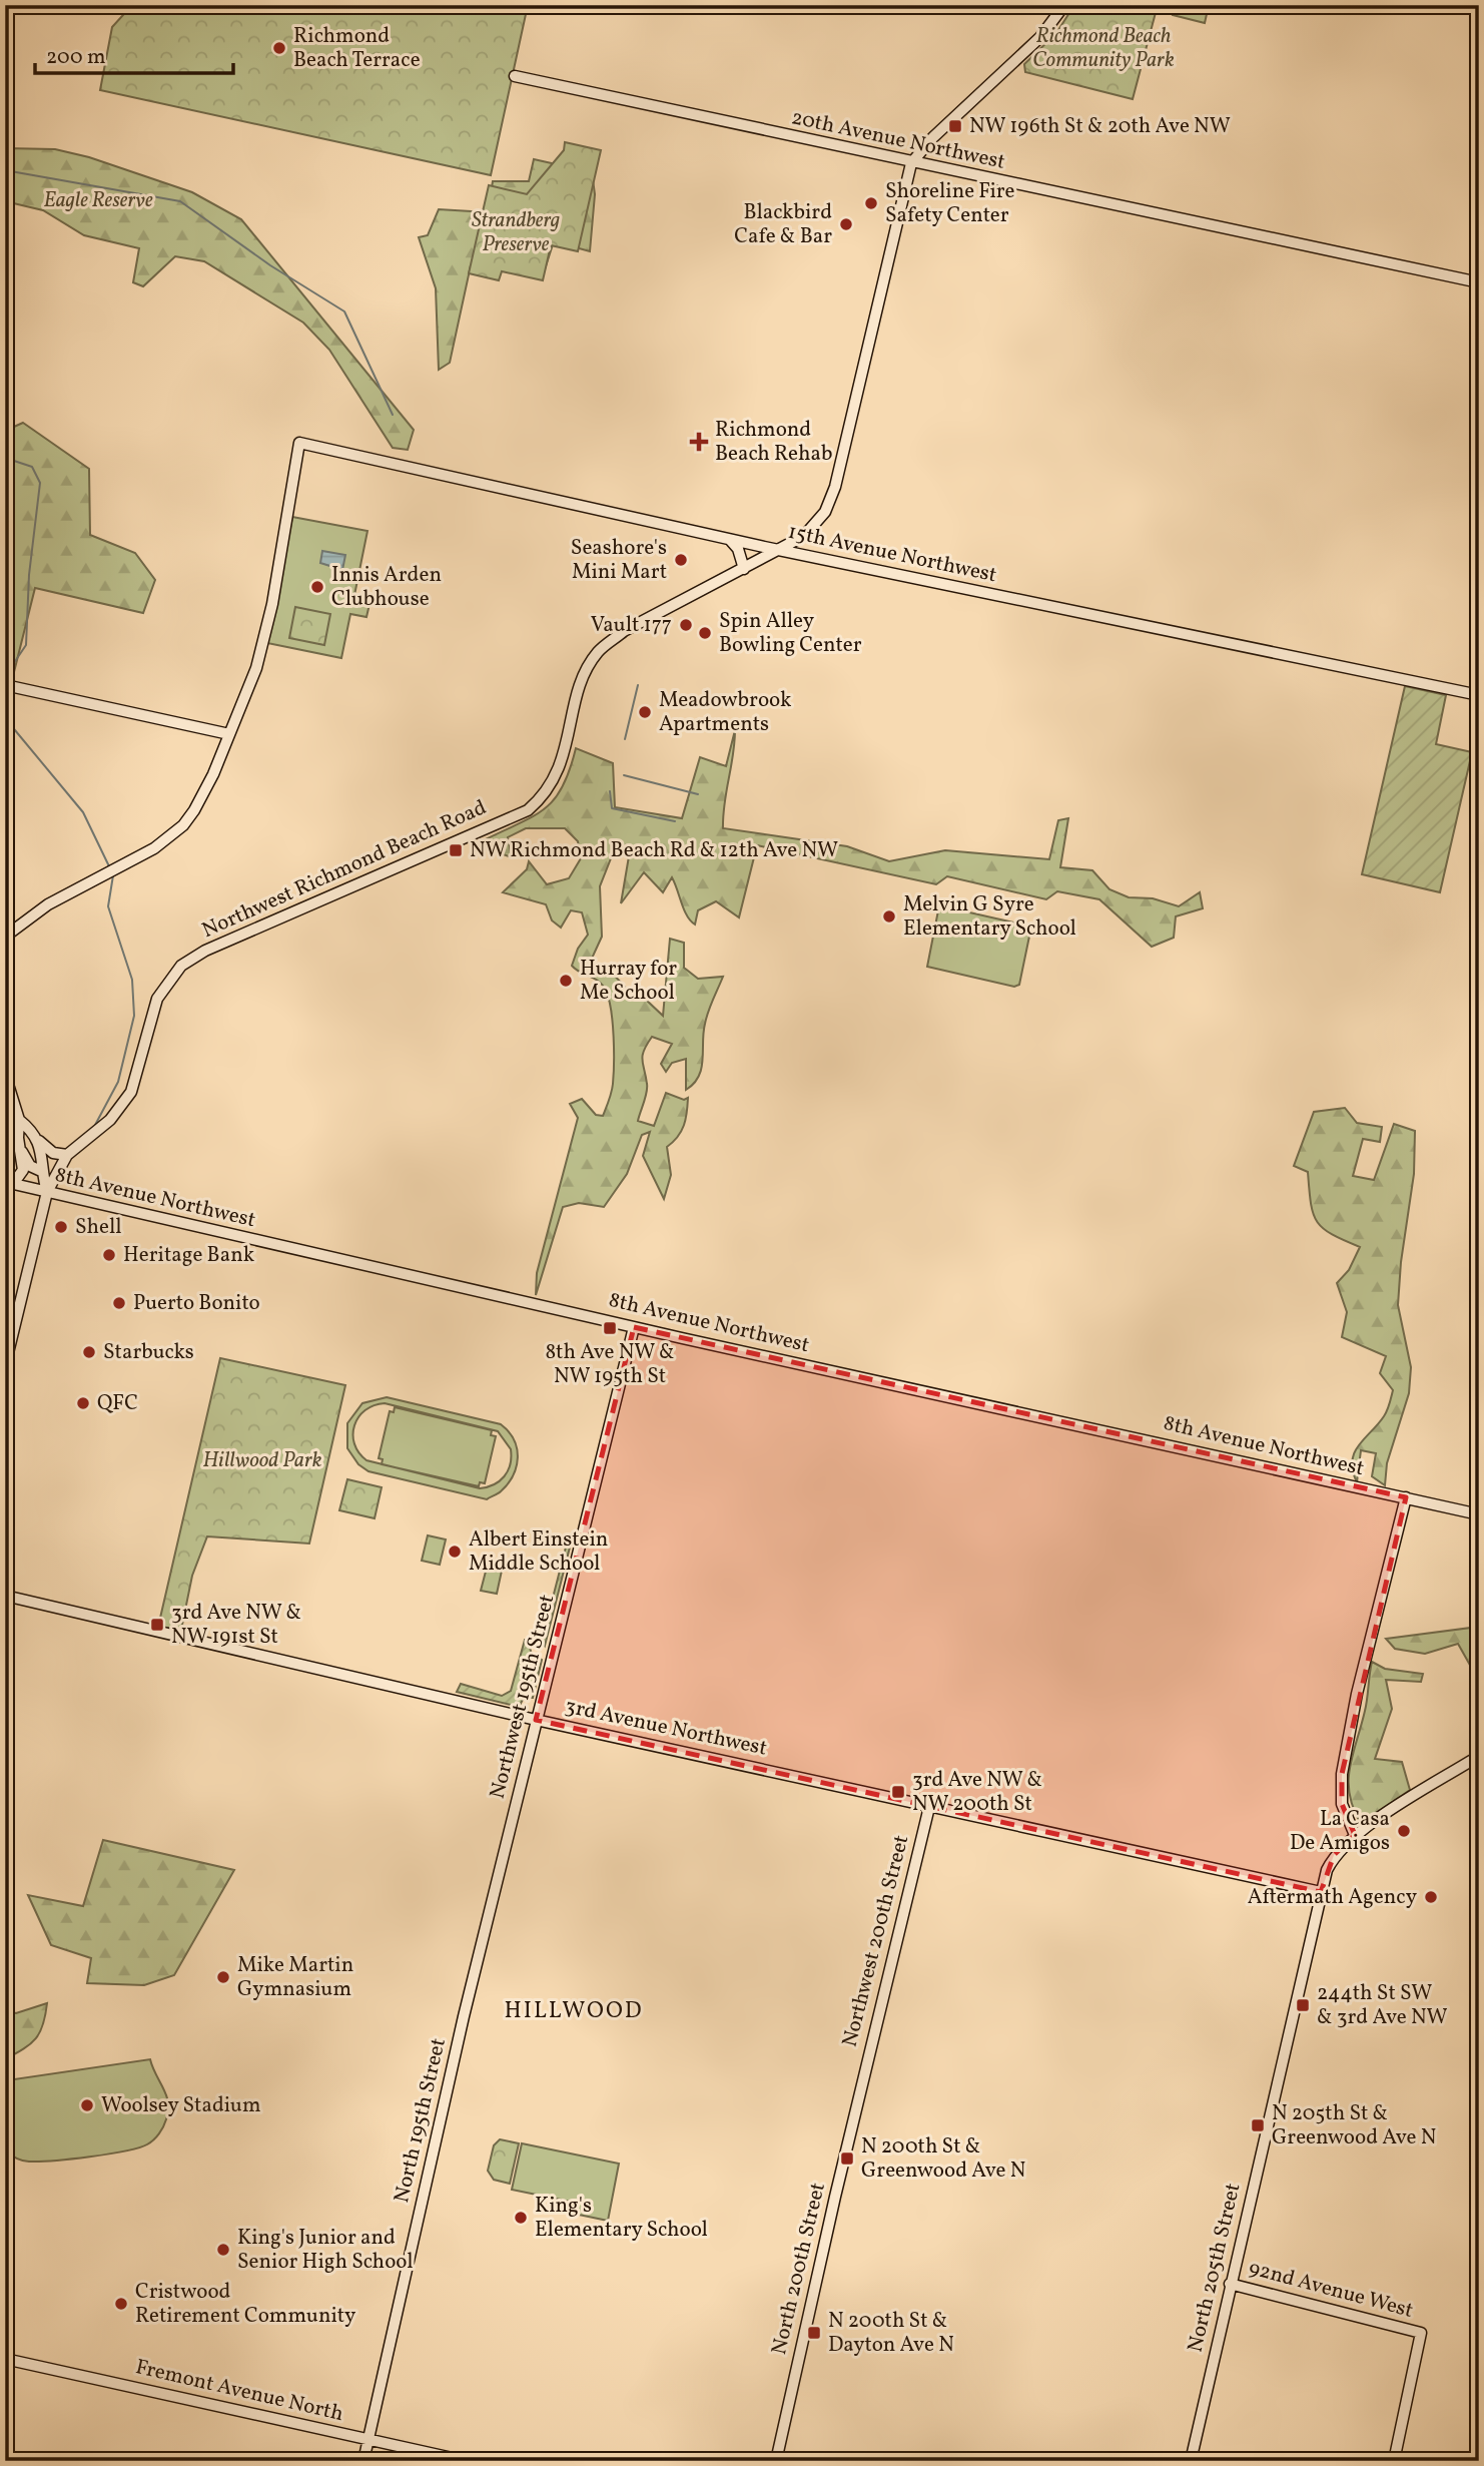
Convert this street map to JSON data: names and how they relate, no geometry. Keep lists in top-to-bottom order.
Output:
{
  "streets": {
    "street": [
      "20th Avenue Northwest",
      "15th Avenue Northwest",
      "Northwest Richmond Beach Road",
      "8th Avenue Northwest",
      "Northwest 195th Street",
      "3rd Avenue Northwest",
      "Northwest 200th Street",
      "North 195th Street",
      "North 205th Street",
      "North 200th Street",
      "92nd Avenue West",
      "Fremont Avenue North"
    ]
  },
  "crossings": [
    ["20th Avenue Northwest", "Northwest Richmond Beach Road"],
    ["15th Avenue Northwest", "Northwest Richmond Beach Road"],
    ["Northwest Richmond Beach Road", "8th Avenue Northwest"],
    ["8th Avenue Northwest", "Northwest 195th Street"],
    ["Northwest 195th Street", "3rd Avenue Northwest"],
    ["Northwest 195th Street", "North 195th Street"],
    ["3rd Avenue Northwest", "Northwest 200th Street"],
    ["3rd Avenue Northwest", "North 205th Street"],
    ["Northwest 200th Street", "North 200th Street"],
    ["North 195th Street", "Fremont Avenue North"],
    ["North 205th Street", "92nd Avenue West"]
  ],
  "districts": ["HILLWOOD"],
  "parks": [
    "Richmond Beach Community Park",
    "Eagle Reserve",
    "Strandberg Preserve",
    "Hillwood Park"
  ],
  "places": {
    "other": [
      "Richmond Beach Terrace",
      "Shoreline Fire Safety Center",
      "Blackbird Cafe & Bar",
      "Seashore's Mini Mart",
      "Innis Arden Clubhouse",
      "Vault 177",
      "Spin Alley Bowling Center",
      "Meadowbrook Apartments",
      "Melvin G Syre Elementary School",
      "Hurray for Me School",
      "Shell",
      "Heritage Bank",
      "Puerto Bonito",
      "Starbucks",
      "QFC",
      "Albert Einstein Middle School",
      "La Casa De Amigos",
      "Aftermath Agency",
      "Mike Martin Gymnasium",
      "Woolsey Stadium",
      "King's Elementary School",
      "King's Junior and Senior High School",
      "Cristwood Retirement Community"
    ],
    "transit": [
      "NW 196th St & 20th Ave NW",
      "NW Richmond Beach Rd & 12th Ave NW",
      "8th Ave NW & NW 195th St",
      "3rd Ave NW & NW 191st St",
      "3rd Ave NW & NW 200th St",
      "244th St SW & 3rd Ave NW",
      "N 205th St & Greenwood Ave N",
      "N 200th St & Greenwood Ave N",
      "N 200th St & Dayton Ave N"
    ],
    "health": ["Richmond Beach Rehab"]
  },
  "scale_bar": "200 m"
}
